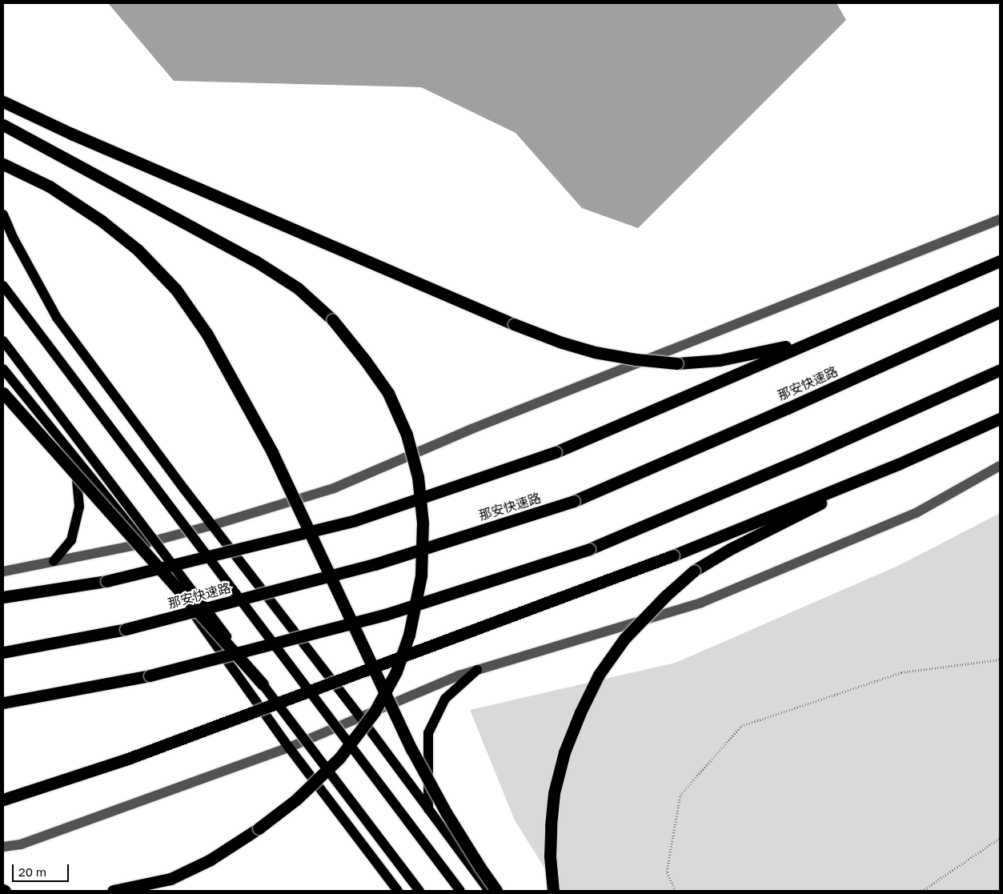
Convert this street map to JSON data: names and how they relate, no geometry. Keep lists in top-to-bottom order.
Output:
{
  "streets": {
    "highway": ["那安快速路"]
  },
  "scale_bar": "20 m"
}
